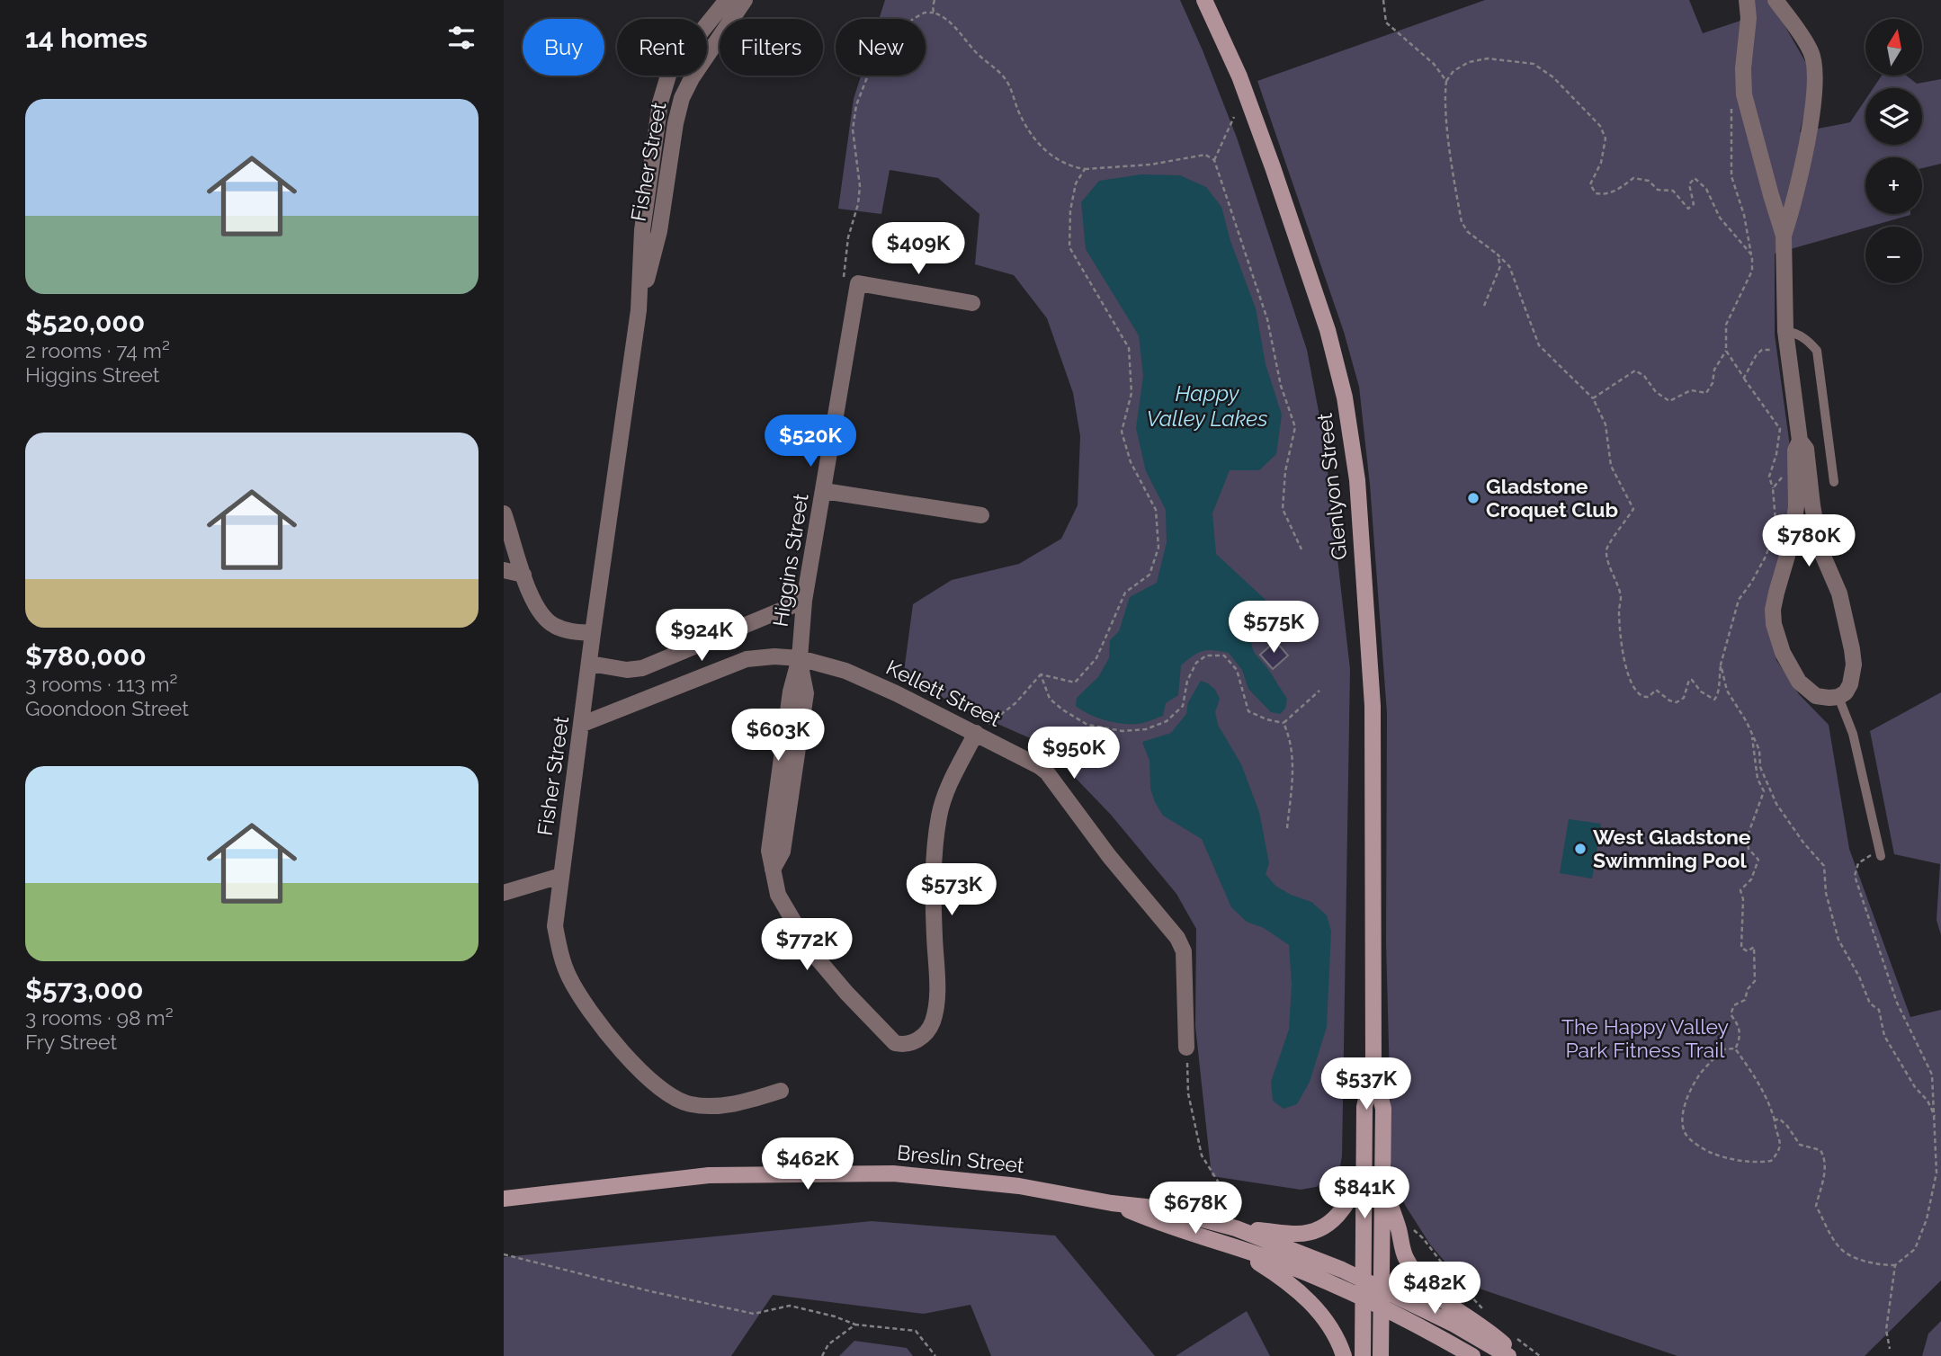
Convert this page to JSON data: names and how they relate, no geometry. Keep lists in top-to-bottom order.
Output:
{
  "streets": {
    "main road": ["Glenlyon Street", "Breslin Street"],
    "street": ["Fisher Street", "Higgins Street", "Kellett Street"]
  },
  "crossings": [
    ["Fisher Street", "Kellett Street"],
    ["Glenlyon Street", "Breslin Street"],
    ["Higgins Street", "Kellett Street"]
  ],
  "water": ["Happy Valley Lakes"],
  "parks": ["The Happy Valley Park Fitness Trail"],
  "places": ["Gladstone Croquet Club", "West Gladstone Swimming Pool"],
  "north": "top",
  "page": {
    "heading": "14 homes",
    "map_buttons": ["+", "−"],
    "chip": [
      "Buy",
      "Rent",
      "Filters",
      "New"
    ],
    "list": [
      {
        "name": "$520,000",
        "note": "2 rooms · 74 m² · Higgins Street"
      },
      {
        "name": "$780,000",
        "note": "3 rooms · 113 m² · Goondoon Street"
      },
      {
        "name": "$573,000",
        "note": "3 rooms · 98 m² · Fry Street"
      }
    ],
    "price": [
      "$409K",
      "$520K",
      "$780K",
      "$575K",
      "$924K",
      "$603K",
      "$950K",
      "$573K",
      "$772K",
      "$537K",
      "$462K",
      "$841K",
      "$678K",
      "$482K"
    ]
  }
}
